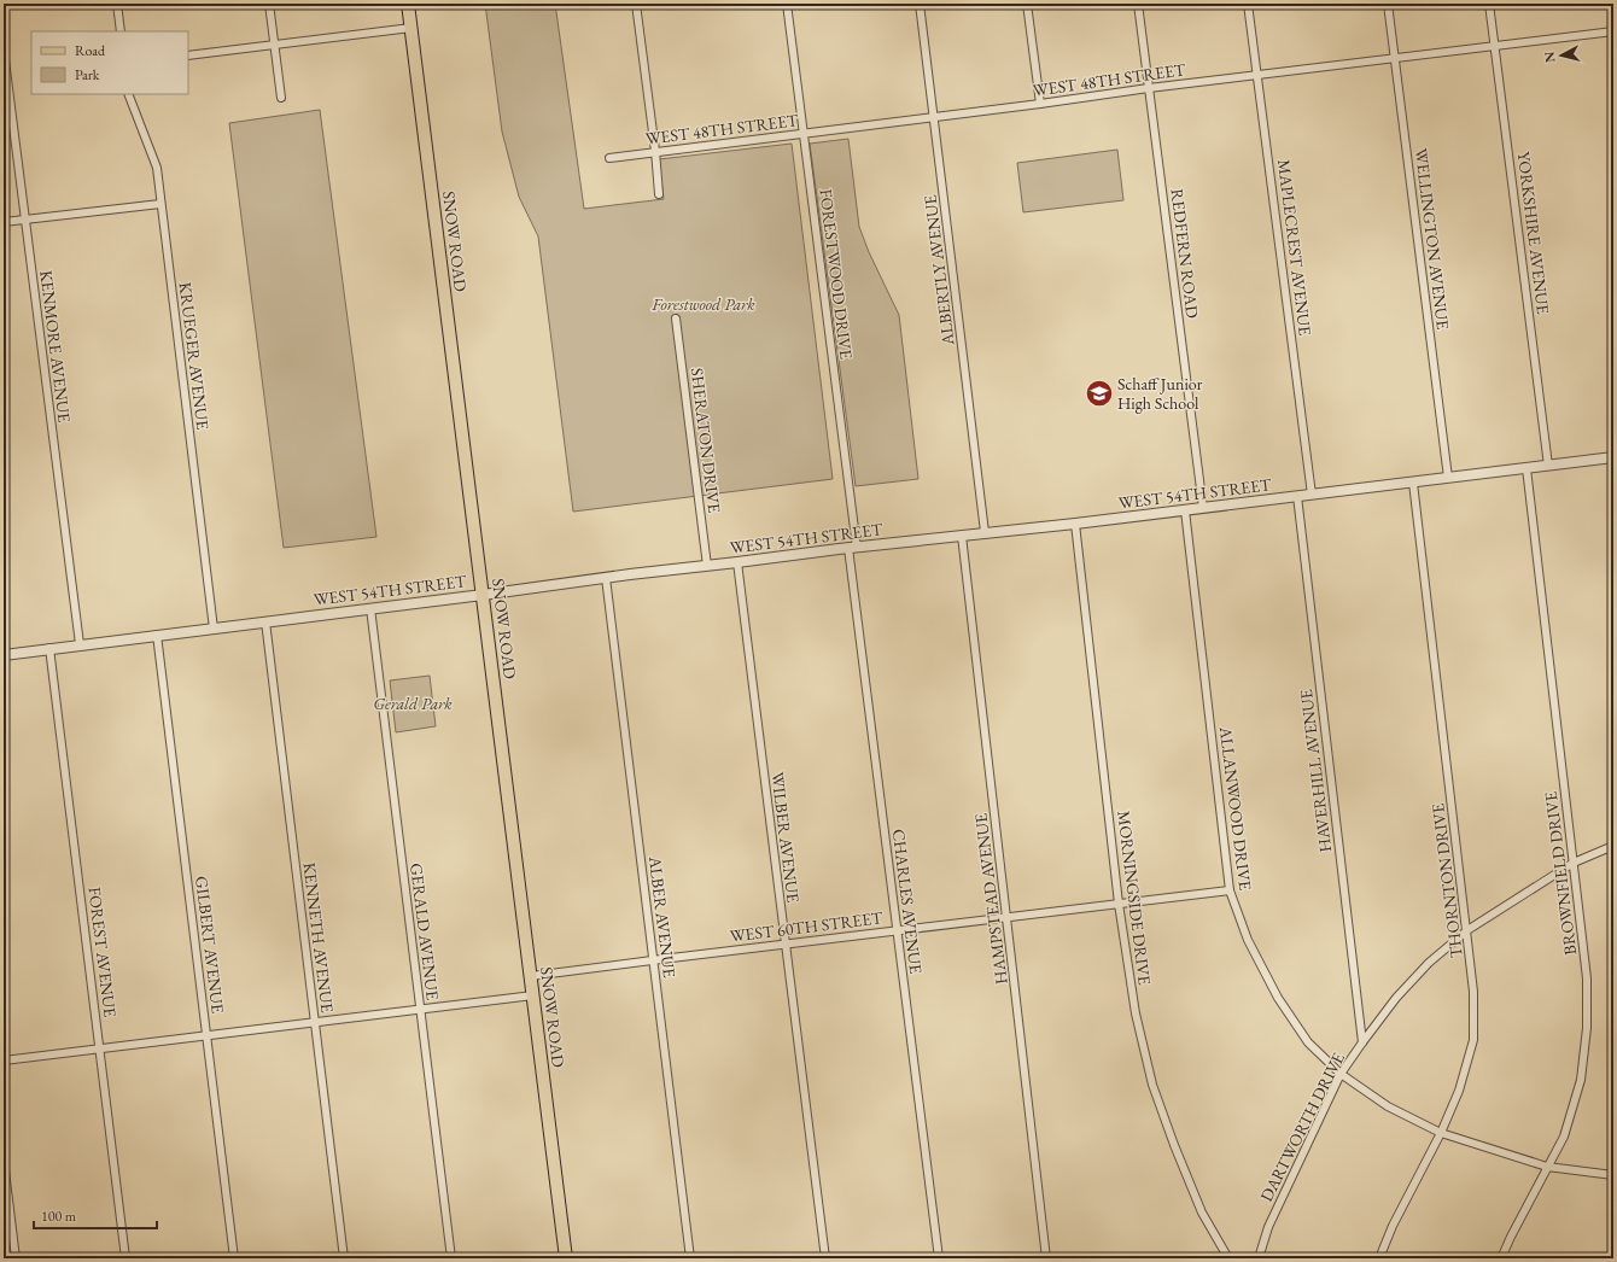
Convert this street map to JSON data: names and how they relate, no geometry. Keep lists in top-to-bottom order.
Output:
{
  "streets": {
    "main road": ["SNOW ROAD"],
    "street": [
      "WEST 48TH STREET",
      "YORKSHIRE AVENUE",
      "WELLINGTON AVENUE",
      "MAPLECREST AVENUE",
      "REDFERN ROAD",
      "ALBERTLY AVENUE",
      "FORESTWOOD DRIVE",
      "KENMORE AVENUE",
      "KRUEGER AVENUE",
      "SHERATON DRIVE",
      "WEST 54TH STREET",
      "HAVERHILL AVENUE",
      "ALLANWOOD DRIVE",
      "WILBER AVENUE",
      "BROWNFIELD DRIVE",
      "THORNTON DRIVE",
      "MORNINGSIDE DRIVE",
      "HAMPSTEAD AVENUE",
      "CHARLES AVENUE",
      "ALBER AVENUE",
      "WEST 60TH STREET",
      "GERALD AVENUE",
      "KENNETH AVENUE",
      "GILBERT AVENUE",
      "FOREST AVENUE",
      "DARTWORTH DRIVE"
    ]
  },
  "crossings": [
    ["WEST 48TH STREET", "YORKSHIRE AVENUE"],
    ["WEST 48TH STREET", "WELLINGTON AVENUE"],
    ["WEST 48TH STREET", "MAPLECREST AVENUE"],
    ["WEST 48TH STREET", "REDFERN ROAD"],
    ["WEST 48TH STREET", "ALBERTLY AVENUE"],
    ["WEST 48TH STREET", "FORESTWOOD DRIVE"],
    ["YORKSHIRE AVENUE", "WEST 54TH STREET"],
    ["WELLINGTON AVENUE", "WEST 54TH STREET"],
    ["SNOW ROAD", "WEST 54TH STREET"],
    ["SNOW ROAD", "WEST 60TH STREET"],
    ["MAPLECREST AVENUE", "WEST 54TH STREET"],
    ["REDFERN ROAD", "WEST 54TH STREET"],
    ["ALBERTLY AVENUE", "WEST 54TH STREET"],
    ["FORESTWOOD DRIVE", "WEST 54TH STREET"],
    ["FORESTWOOD DRIVE", "CHARLES AVENUE"],
    ["KENMORE AVENUE", "WEST 54TH STREET"],
    ["KRUEGER AVENUE", "WEST 54TH STREET"],
    ["SHERATON DRIVE", "WEST 54TH STREET"],
    ["WEST 54TH STREET", "HAVERHILL AVENUE"],
    ["WEST 54TH STREET", "ALLANWOOD DRIVE"],
    ["WEST 54TH STREET", "WILBER AVENUE"],
    ["WEST 54TH STREET", "BROWNFIELD DRIVE"],
    ["WEST 54TH STREET", "THORNTON DRIVE"],
    ["WEST 54TH STREET", "MORNINGSIDE DRIVE"],
    ["WEST 54TH STREET", "HAMPSTEAD AVENUE"],
    ["WEST 54TH STREET", "CHARLES AVENUE"],
    ["WEST 54TH STREET", "ALBER AVENUE"],
    ["WEST 54TH STREET", "GERALD AVENUE"],
    ["WEST 54TH STREET", "KENNETH AVENUE"],
    ["WEST 54TH STREET", "GILBERT AVENUE"],
    ["WEST 54TH STREET", "FOREST AVENUE"],
    ["HAVERHILL AVENUE", "DARTWORTH DRIVE"],
    ["ALLANWOOD DRIVE", "BROWNFIELD DRIVE"],
    ["ALLANWOOD DRIVE", "THORNTON DRIVE"],
    ["ALLANWOOD DRIVE", "WEST 60TH STREET"],
    ["ALLANWOOD DRIVE", "DARTWORTH DRIVE"],
    ["WILBER AVENUE", "WEST 60TH STREET"],
    ["BROWNFIELD DRIVE", "DARTWORTH DRIVE"],
    ["THORNTON DRIVE", "DARTWORTH DRIVE"],
    ["MORNINGSIDE DRIVE", "WEST 60TH STREET"],
    ["HAMPSTEAD AVENUE", "WEST 60TH STREET"],
    ["CHARLES AVENUE", "WEST 60TH STREET"],
    ["ALBER AVENUE", "WEST 60TH STREET"]
  ],
  "parks": ["Forestwood Park", "Gerald Park"],
  "places": {
    "school or university": ["Schaff Junior High School"]
  },
  "legend": ["Road", "Park"],
  "scale_bar": "100 m",
  "north": "left"
}
